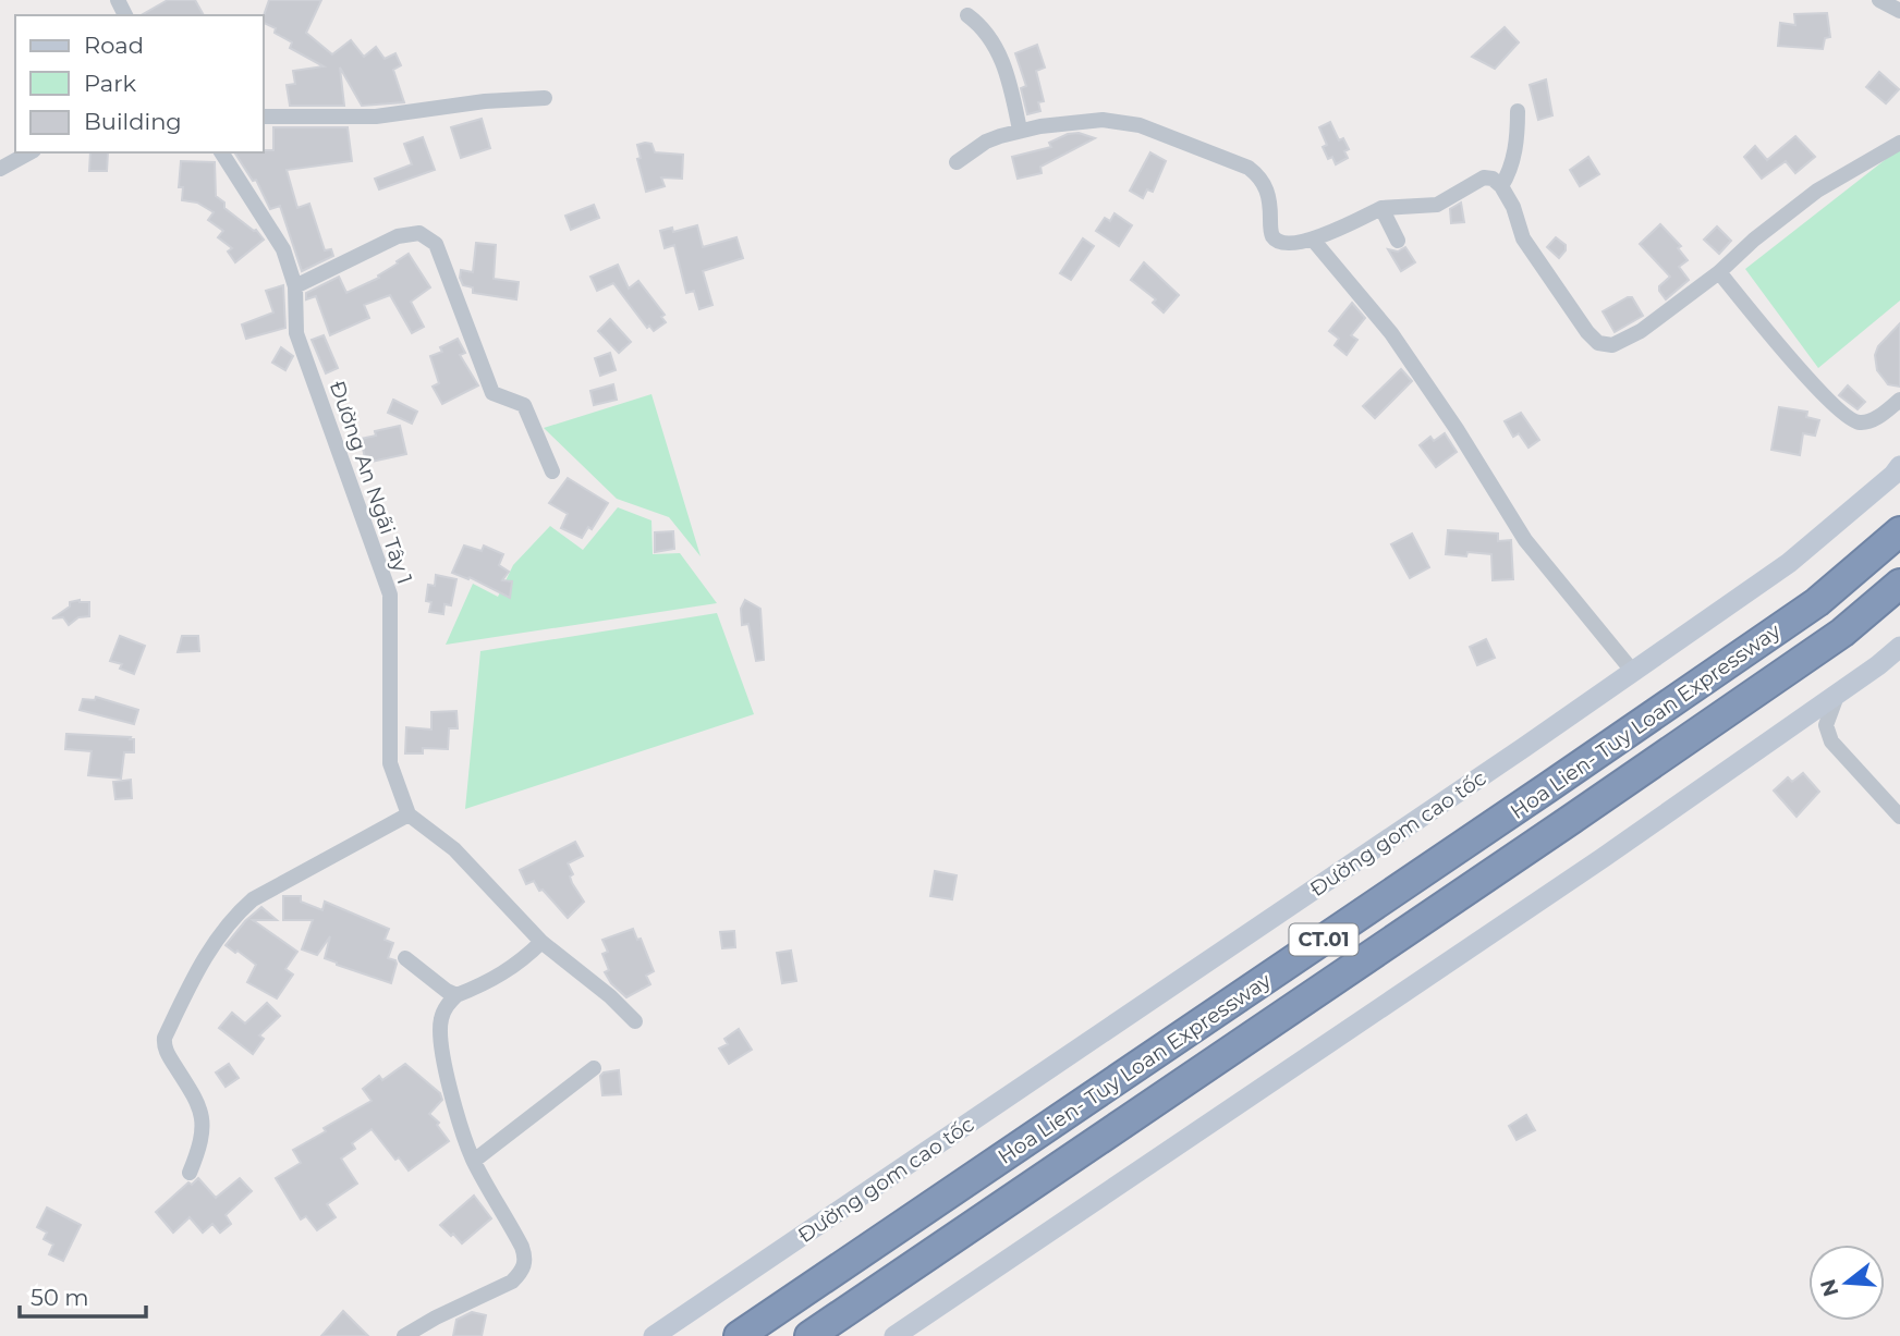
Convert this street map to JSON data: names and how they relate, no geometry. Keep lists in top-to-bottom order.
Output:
{
  "streets": {
    "highway": ["Hoa Lien- Tuy Loan Expressway", "CT.01"],
    "main road": ["Đường gom cao tốc"],
    "street": ["Đường An Ngãi Tây 1"]
  },
  "legend": ["Road", "Park", "Building"],
  "scale_bar": "50 m",
  "north": "left"
}
